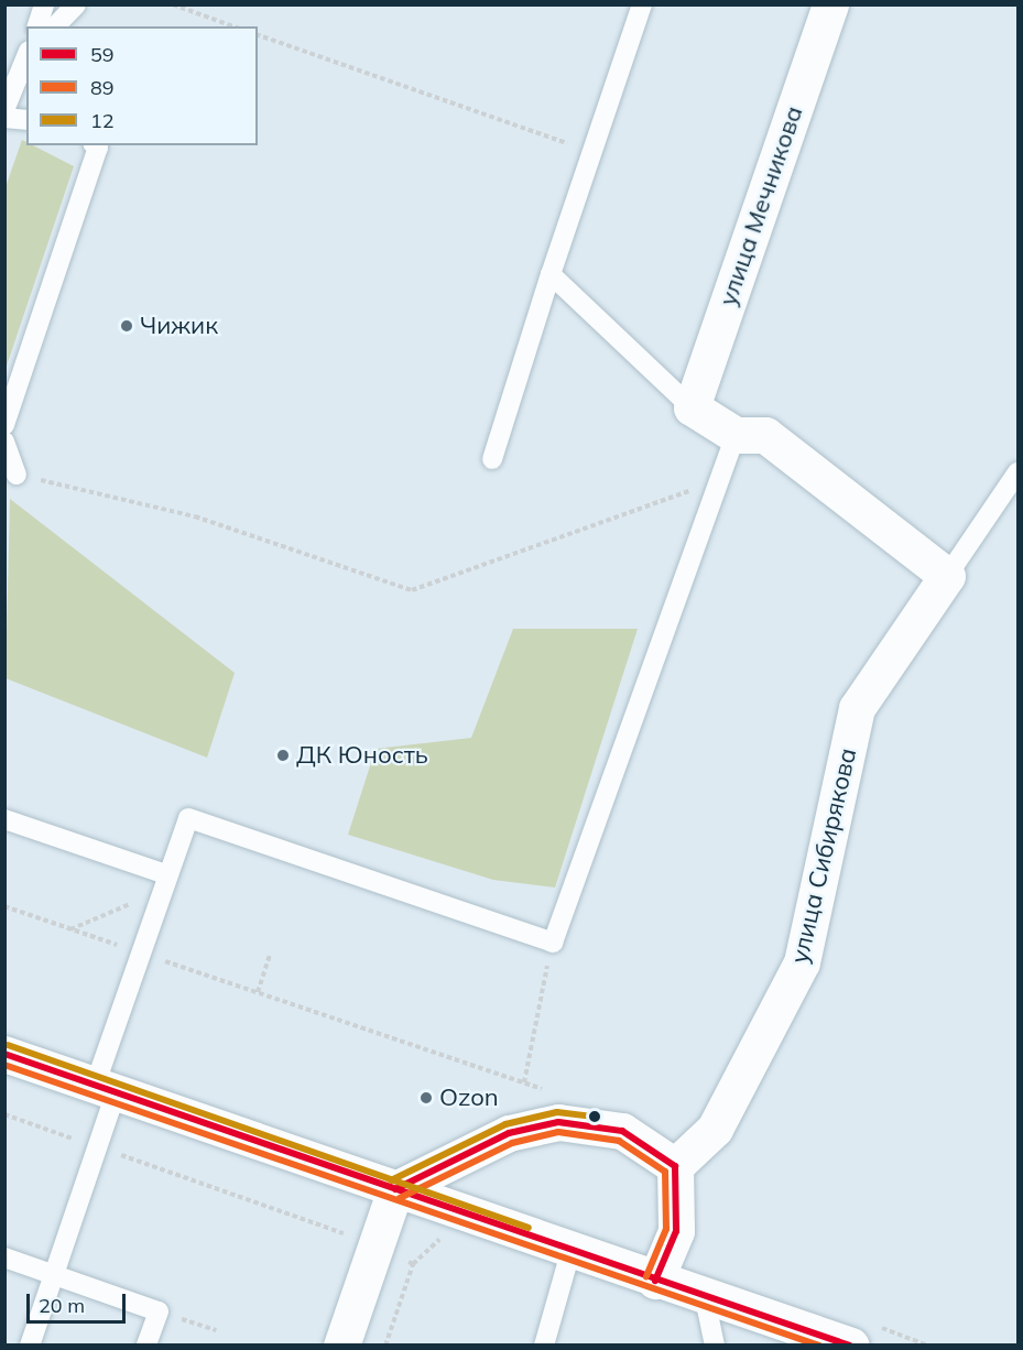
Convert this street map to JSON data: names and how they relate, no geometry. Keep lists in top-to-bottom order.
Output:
{
  "streets": {
    "street": ["улица Мечникова", "улица Сибирякова"]
  },
  "places": ["Чижик", "ДК Юность", "Ozon"],
  "lines": ["transit line 12", "transit line 59", "transit line 89"],
  "legend": ["59", "89", "12"],
  "scale_bar": "20 m"
}
